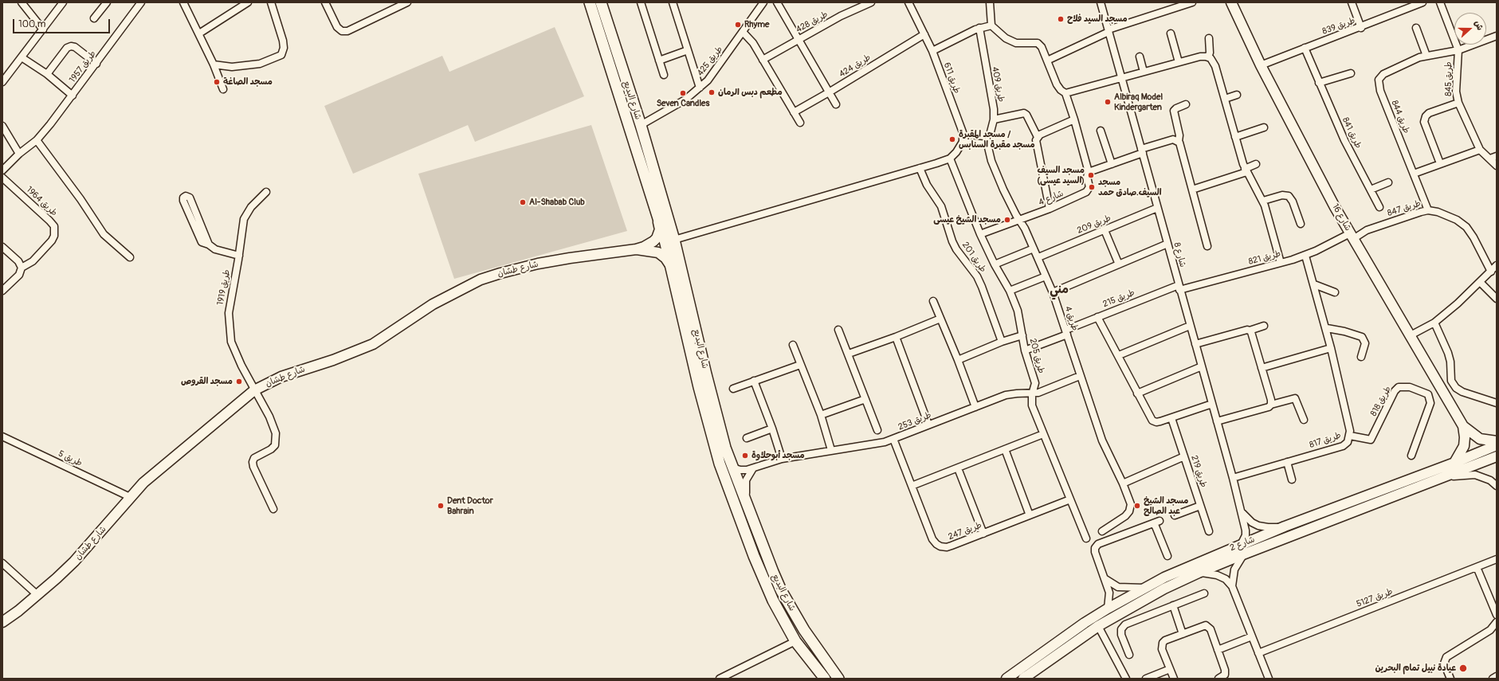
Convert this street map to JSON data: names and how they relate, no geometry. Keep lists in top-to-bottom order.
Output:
{
  "streets": {
    "main road": ["شارع البديع"],
    "street": [
      "طريق 428",
      "طريق 839",
      "طريق 425",
      "طريق 424",
      "طريق 1957",
      "طريق 611",
      "طريق 845",
      "طريق 409",
      "طريق 844",
      "طريق 841",
      "شارع 4",
      "طريق 1964",
      "طريق 847",
      "شارع 16",
      "طريق 209",
      "شارع 8",
      "طريق 201",
      "طريق 821",
      "شارع طشان",
      "طريق 1919",
      "طريق 215",
      "طريق 4",
      "طريق 205",
      "طريق 818",
      "طريق 253",
      "طريق 817",
      "طريق 5",
      "طريق 219",
      "طريق 247",
      "شارع 2",
      "طريق 5127"
    ]
  },
  "crossings": [
    ["طريق 839", "طريق 841"],
    ["طريق 839", "شارع 16"],
    ["طريق 425", "شارع البديع"],
    ["طريق 424", "طريق 611"],
    ["طريق 845", "طريق 844"],
    ["طريق 409", "طريق 4"],
    ["شارع البديع", "طريق 253"],
    ["طريق 844", "طريق 847"],
    ["شارع 4", "طريق 4"],
    ["طريق 847", "شارع 16"],
    ["طريق 847", "طريق 821"],
    ["شارع 16", "طريق 821"],
    ["شارع 16", "شارع 2"],
    ["طريق 209", "شارع 8"],
    ["طريق 209", "طريق 4"],
    ["شارع 8", "طريق 821"],
    ["شارع 8", "طريق 215"],
    ["شارع 8", "طريق 817"],
    ["شارع 8", "شارع 2"],
    ["طريق 821", "طريق 215"],
    ["طريق 821", "طريق 817"],
    ["شارع طشان", "طريق 1919"],
    ["شارع طشان", "طريق 5"],
    ["طريق 215", "طريق 4"],
    ["طريق 215", "طريق 205"],
    ["طريق 4", "طريق 253"],
    ["طريق 205", "طريق 253"],
    ["طريق 205", "طريق 247"],
    ["طريق 818", "طريق 817"],
    ["طريق 253", "طريق 247"]
  ],
  "districts": ["مني"],
  "places": [
    "مسجد السيد فلاح",
    "Rhyme",
    "مسجد الصاغة",
    "مطعم دبس الرمان",
    "Seven Candles",
    "Albiraq Model Kindergarten",
    "مسجد المقبرة / مسجد مقبرة السنابس",
    "مسجد السيف (السيد عيسى)",
    "مسجد السيف.صادق حمد",
    "Al-Shabab Club",
    "مسجد الشيخ عيسى",
    "مسجد القروص",
    "مسجد أبوحلاوة",
    "Dent Doctor Bahrain",
    "مسجد الشيخ عبد الصالح",
    "عيادة نبيل تمام البحرين"
  ],
  "scale_bar": "100 m",
  "north": "right"
}
